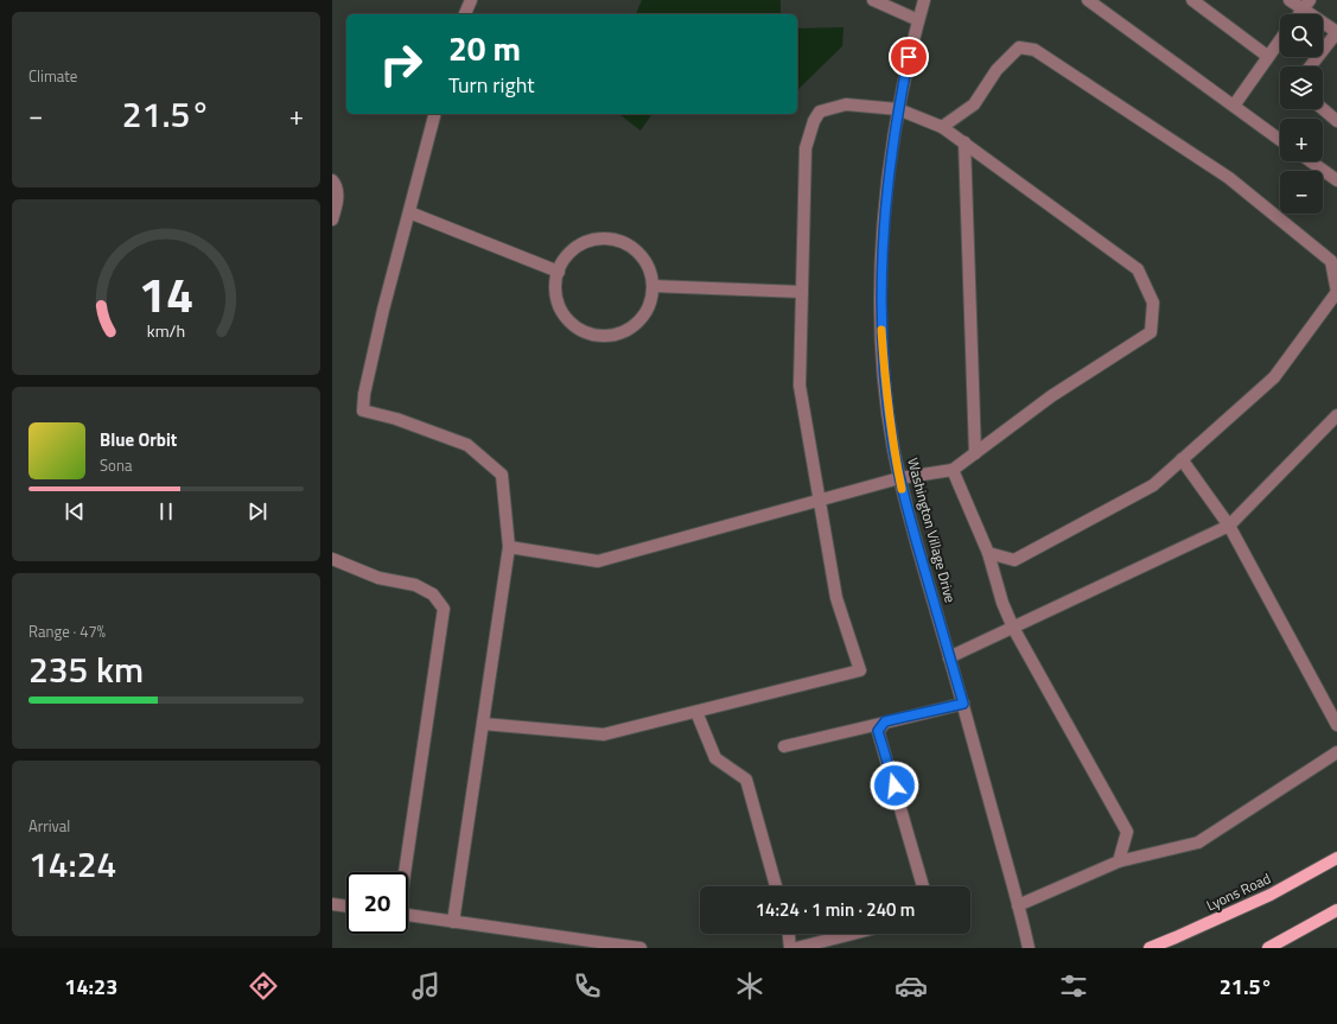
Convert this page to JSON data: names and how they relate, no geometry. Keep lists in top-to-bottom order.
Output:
{
  "streets": {
    "main road": ["Lyons Road"],
    "street": ["Washington Village Drive"]
  },
  "page": {
    "tile": [
      "Climate",
      ["Range · 47%", "235 km"],
      ["Arrival", "14:24"]
    ],
    "map_buttons": ["+", "−"],
    "turn": ["20 m", "Turn right"],
    "heat": ["−", "21.5°", "+"],
    "song": ["Blue Orbit", "Sona"],
    "limit": "20",
    "trip": "14:24 · 1 min · 240 m",
    "tabs": ["14:23", "21.5°"],
    "gauge": ["14", "km/h"]
  }
}
